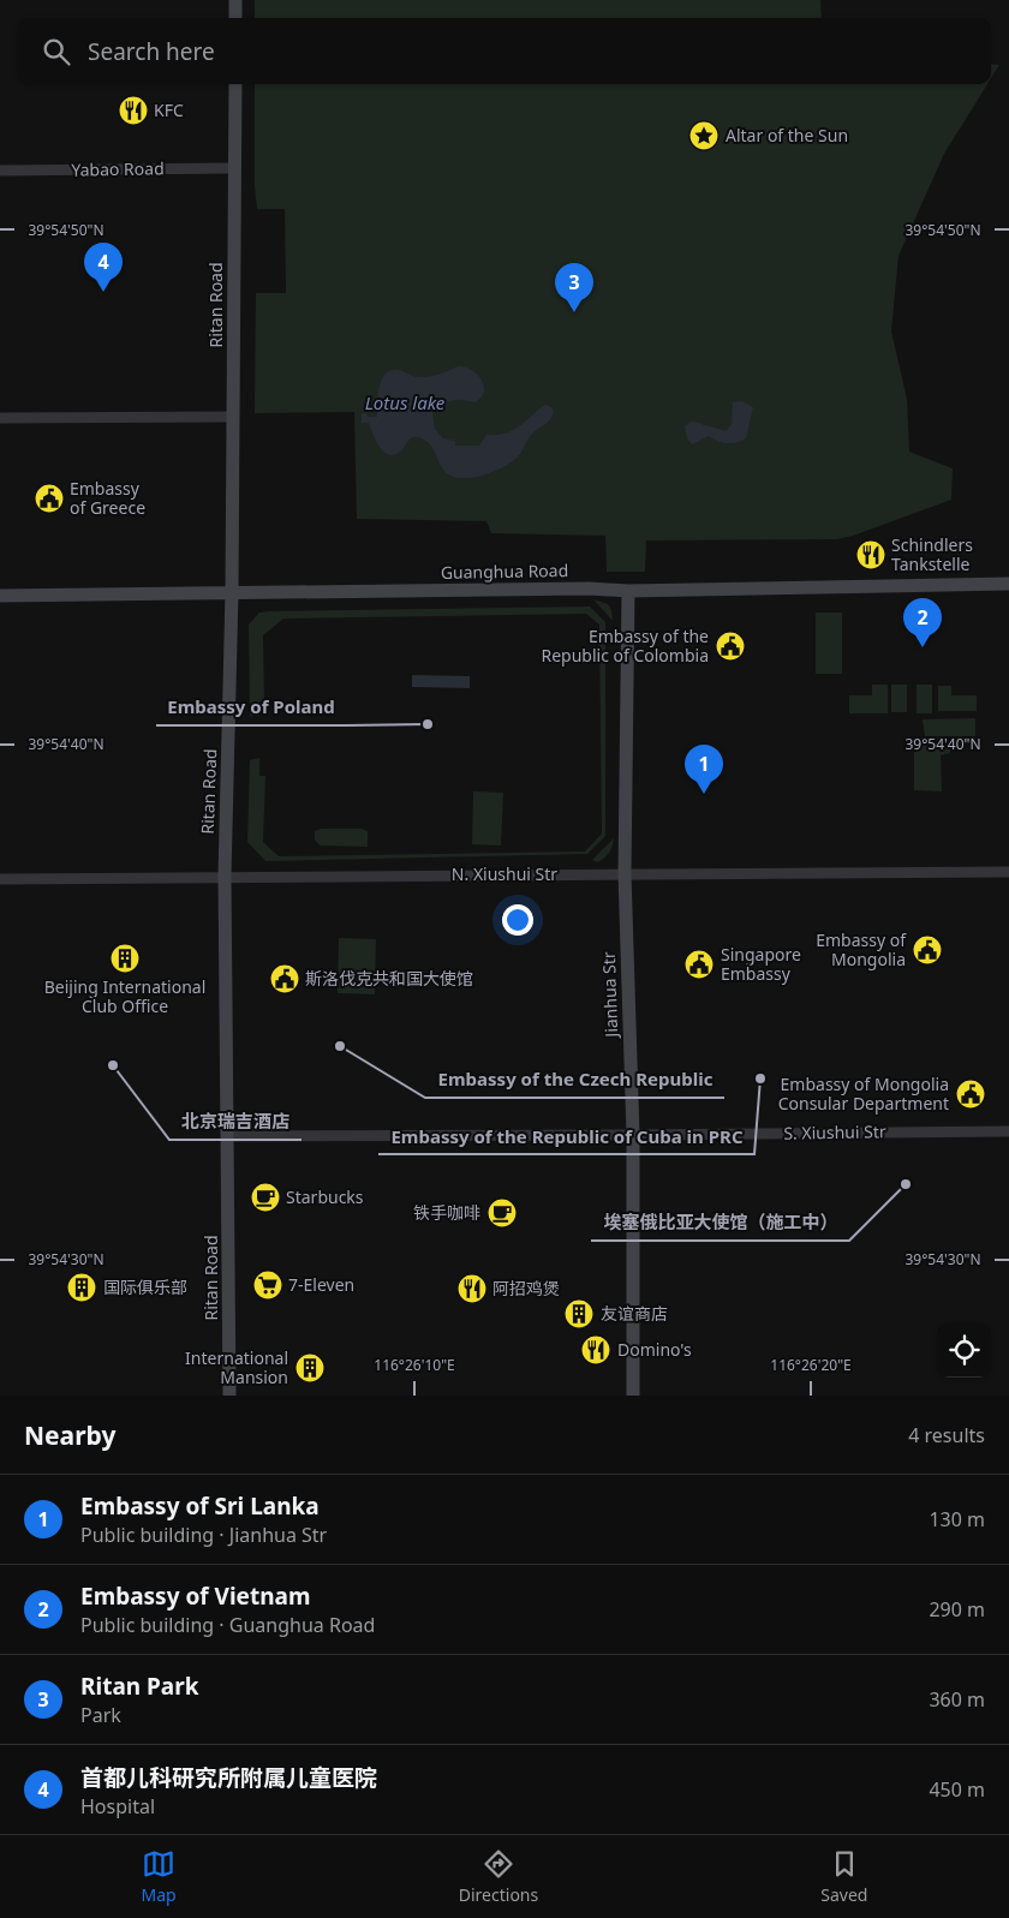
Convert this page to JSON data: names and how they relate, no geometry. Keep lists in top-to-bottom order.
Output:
{
  "streets": {
    "street": [
      "Yabao Road",
      "Ritan Road",
      "Guanghua Road",
      "N. Xiushui Str",
      "Jianhua Str",
      "S. Xiushui Str"
    ]
  },
  "crossings": [
    ["Yabao Road", "Ritan Road"],
    ["Ritan Road", "Guanghua Road"],
    ["Ritan Road", "N. Xiushui Str"],
    ["Ritan Road", "S. Xiushui Str"],
    ["Guanghua Road", "Jianhua Str"],
    ["N. Xiushui Str", "Jianhua Str"],
    ["Jianhua Str", "S. Xiushui Str"]
  ],
  "water": ["Lotus lake"],
  "places": {
    "restaurant": [
      "KFC",
      "Schindlers Tankstelle",
      "阿招鸡煲",
      "Domino's"
    ],
    "place": ["Altar of the Sun"],
    "public building": [
      "Embassy of Greece",
      "Embassy of the Republic of Colombia",
      "Embassy of Mongolia",
      "Singapore Embassy",
      "斯洛伐克共和国大使馆",
      "Embassy of Mongolia Consular Department"
    ],
    "other": [
      "Embassy of Poland",
      "Embassy of the Czech Republic",
      "北京瑞吉酒店",
      "Embassy of the Republic of Cuba in PRC",
      "埃塞俄比亚大使馆（施工中）"
    ],
    "building": [
      "Beijing International Club Office",
      "国际俱乐部",
      "友谊商店",
      "International Mansion"
    ],
    "cafe": ["Starbucks", "铁手咖啡"],
    "supermarket": ["7-Eleven"]
  },
  "page": {
    "search": "Search here",
    "pins": [
      "4",
      "3",
      "2",
      "1"
    ],
    "heading": ["Nearby", "4 results"],
    "list": [
      {
        "mark": "1",
        "name": "Embassy of Sri Lanka",
        "note": "Public building · Jianhua Str",
        "value": "130 m"
      },
      {
        "mark": "2",
        "name": "Embassy of Vietnam",
        "note": "Public building · Guanghua Road",
        "value": "290 m"
      },
      {
        "mark": "3",
        "name": "Ritan Park",
        "note": "Park",
        "value": "360 m"
      },
      {
        "mark": "4",
        "name": "首都儿科研究所附属儿童医院",
        "note": "Hospital",
        "value": "450 m"
      }
    ],
    "nav": ["Map", "Directions", "Saved"]
  },
  "coordinates": [
    "39°54'50\"N",
    "39°54'40\"N",
    "39°54'30\"N",
    "116°26'10\"E",
    "116°26'20\"E"
  ]
}
